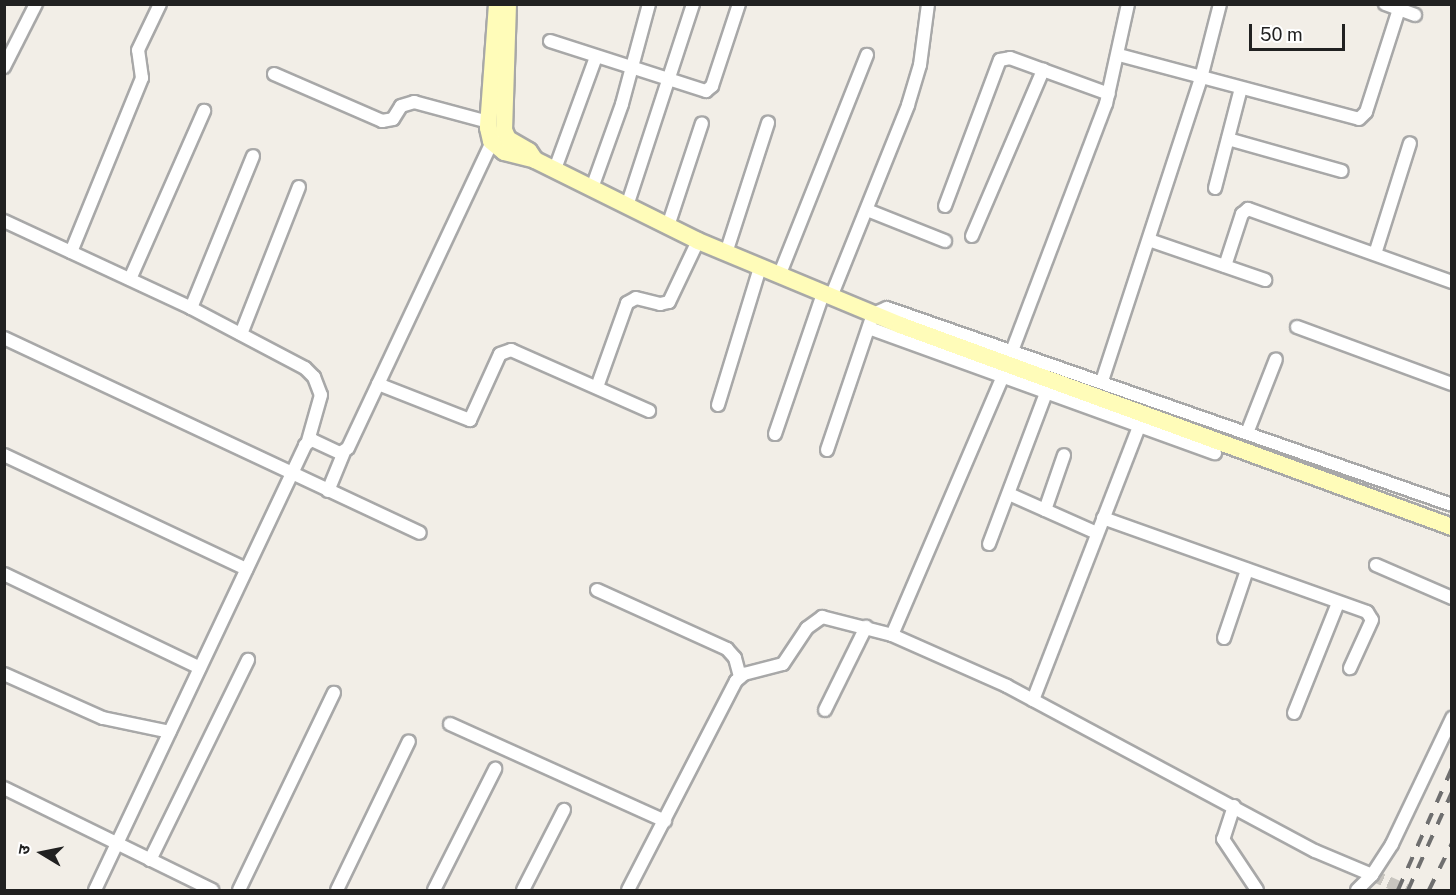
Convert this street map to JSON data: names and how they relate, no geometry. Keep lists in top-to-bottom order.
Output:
{
  "scale_bar": "50 m",
  "north": "left"
}
